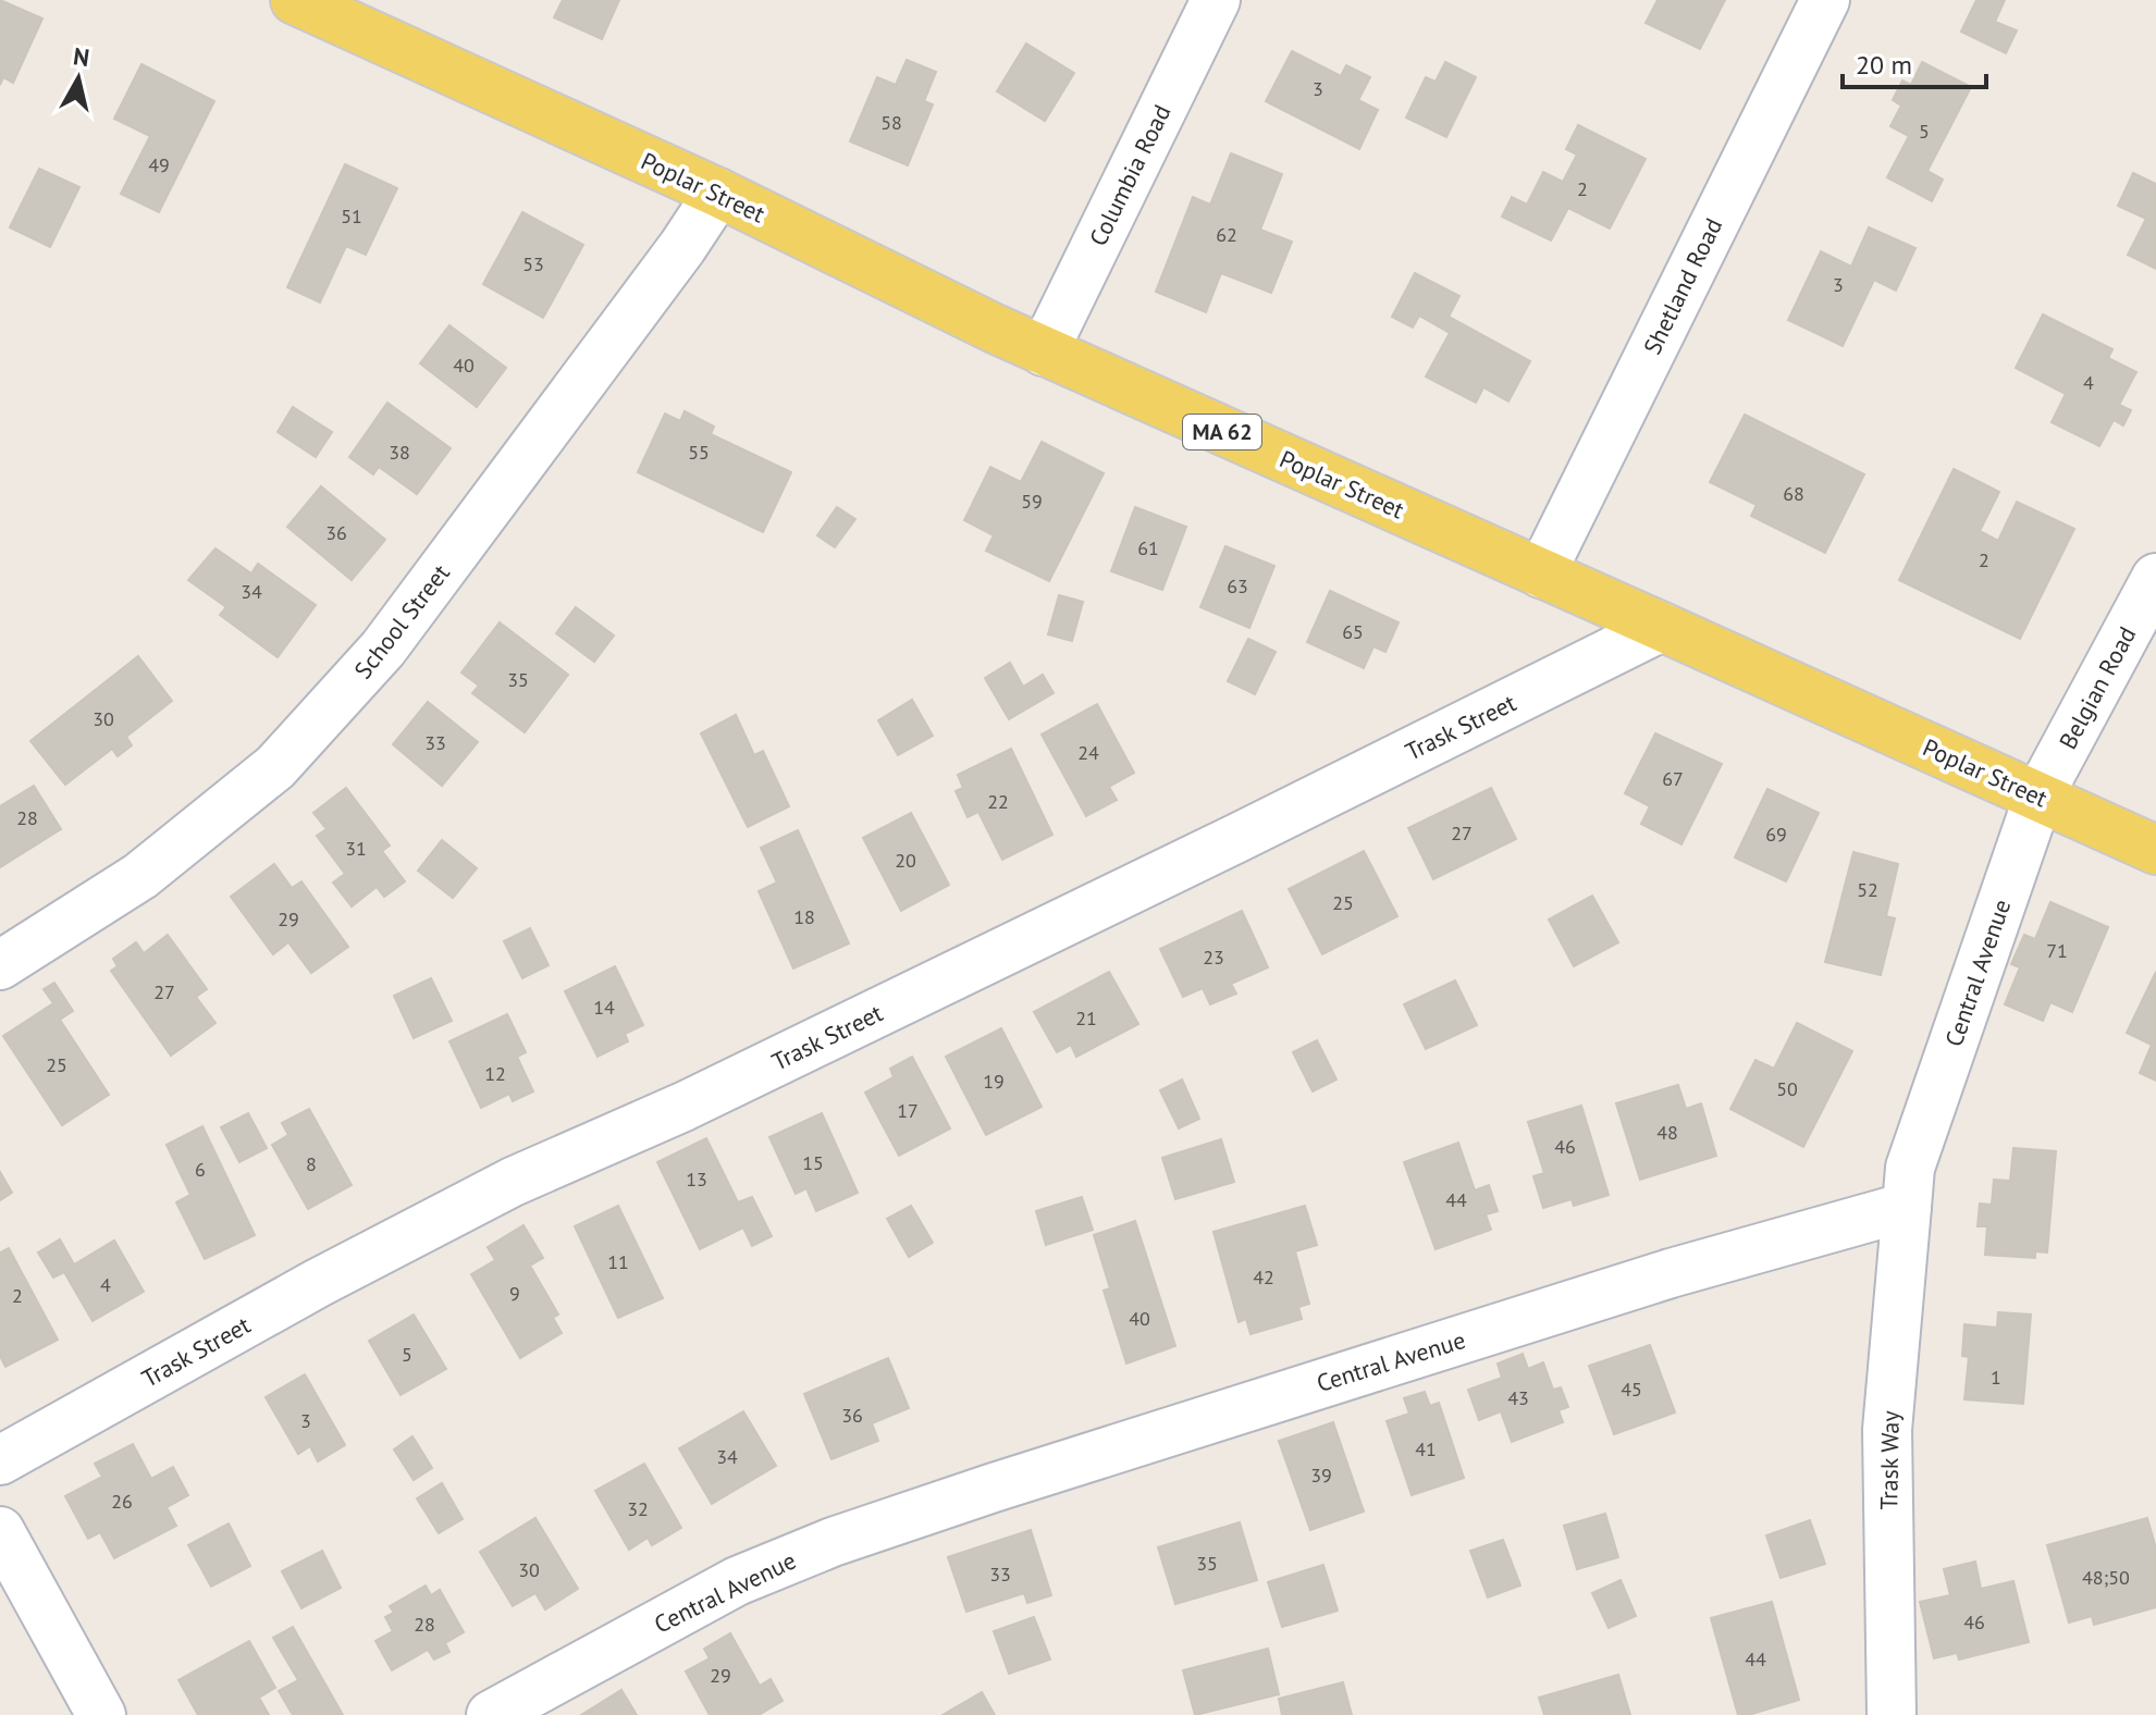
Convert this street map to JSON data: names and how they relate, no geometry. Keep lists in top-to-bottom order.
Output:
{
  "streets": {
    "main road": ["Poplar Street", "MA 62"],
    "street": [
      "Columbia Road",
      "Shetland Road",
      "School Street",
      "Belgian Road",
      "Trask Street",
      "Central Avenue",
      "Trask Way"
    ]
  },
  "crossings": [
    ["Columbia Road", "Poplar Street"],
    ["Poplar Street", "Shetland Road"],
    ["Poplar Street", "School Street"],
    ["Poplar Street", "Belgian Road"],
    ["Poplar Street", "Trask Street"],
    ["Poplar Street", "Central Avenue"],
    ["Belgian Road", "Central Avenue"],
    ["Central Avenue", "Trask Way"]
  ],
  "house_numbers": [
    "3",
    "58",
    "5",
    "49",
    "2",
    "51",
    "62",
    "53",
    "3",
    "40",
    "4",
    "38",
    "55",
    "68",
    "59",
    "36",
    "61",
    "2",
    "63",
    "34",
    "65",
    "35",
    "30",
    "33",
    "24",
    "67",
    "22",
    "28",
    "27",
    "69",
    "31",
    "20",
    "52",
    "25",
    "18",
    "29",
    "71",
    "23",
    "27",
    "14",
    "21",
    "25",
    "12",
    "19",
    "50",
    "17",
    "48",
    "46",
    "15",
    "8",
    "6",
    "13",
    "44",
    "11",
    "42",
    "4",
    "9",
    "2",
    "40",
    "5",
    "1",
    "45",
    "43",
    "36",
    "3",
    "41",
    "34",
    "39",
    "26",
    "32",
    "35",
    "30",
    "33",
    "48;50",
    "46",
    "28",
    "44",
    "29"
  ],
  "scale_bar": "20 m",
  "north": "top"
}
